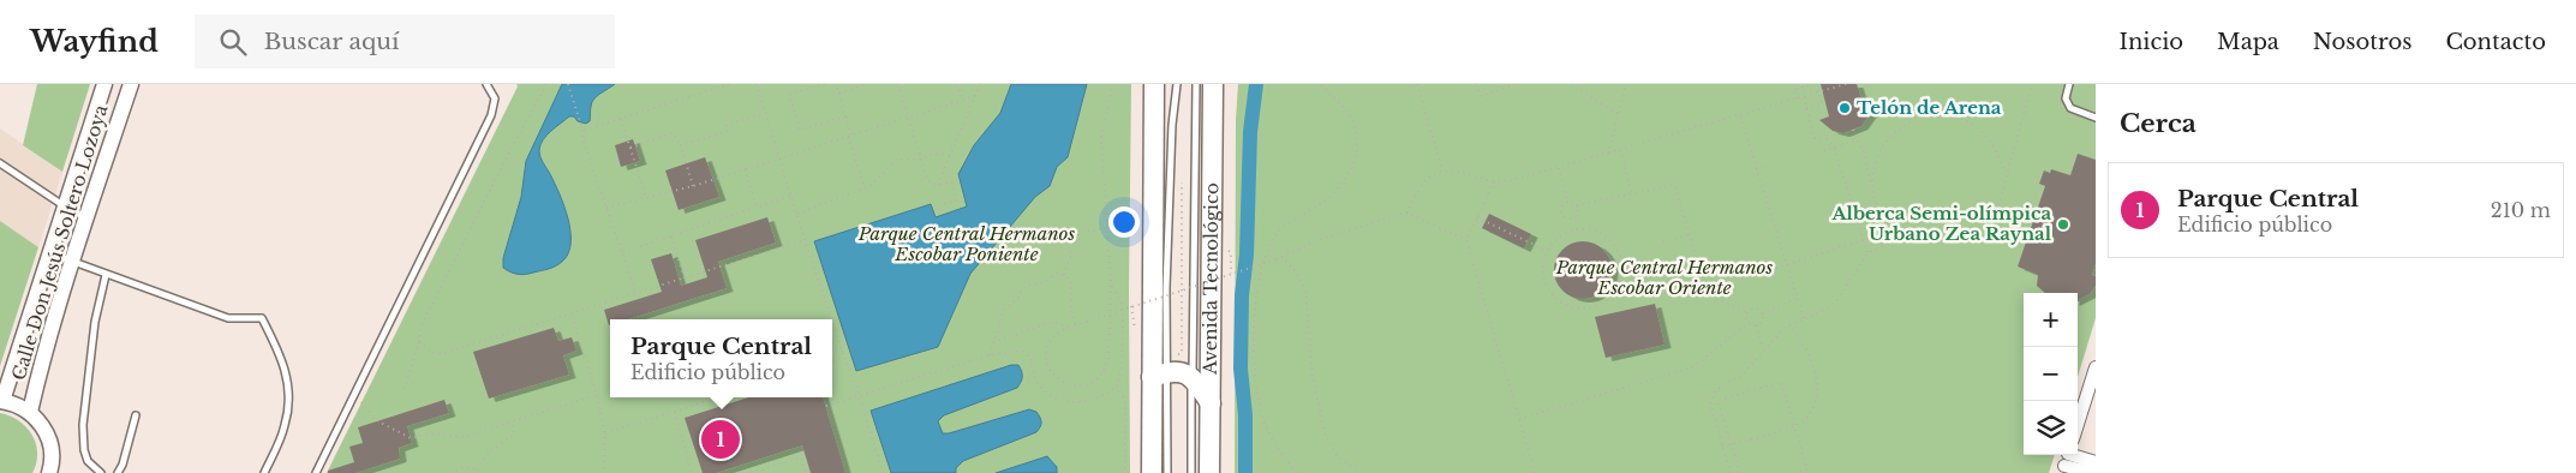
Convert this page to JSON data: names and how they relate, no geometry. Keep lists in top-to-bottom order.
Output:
{
  "streets": {
    "main road": ["Avenida Tecnológico"],
    "street": ["Calle Don Jesús Soltero Lozoya"]
  },
  "parks": ["Parque Central Hermanos Escobar Poniente", "Parque Central Hermanos Escobar Oriente"],
  "places": ["Telón de Arena", "Alberca Semi-olímpica Urbano Zea Raynal"],
  "page": {
    "header": "Wayfind",
    "search": "Buscar aquí",
    "nav": [
      "Inicio",
      "Mapa",
      "Nosotros",
      "Contacto"
    ],
    "heading": "Cerca",
    "list": [
      {
        "mark": "1",
        "name": "Parque Central",
        "note": "Edificio público",
        "value": "210 m"
      }
    ],
    "map_buttons": ["+", "−"],
    "popup": ["Parque Central", "Edificio público"],
    "pins": "1"
  }
}
